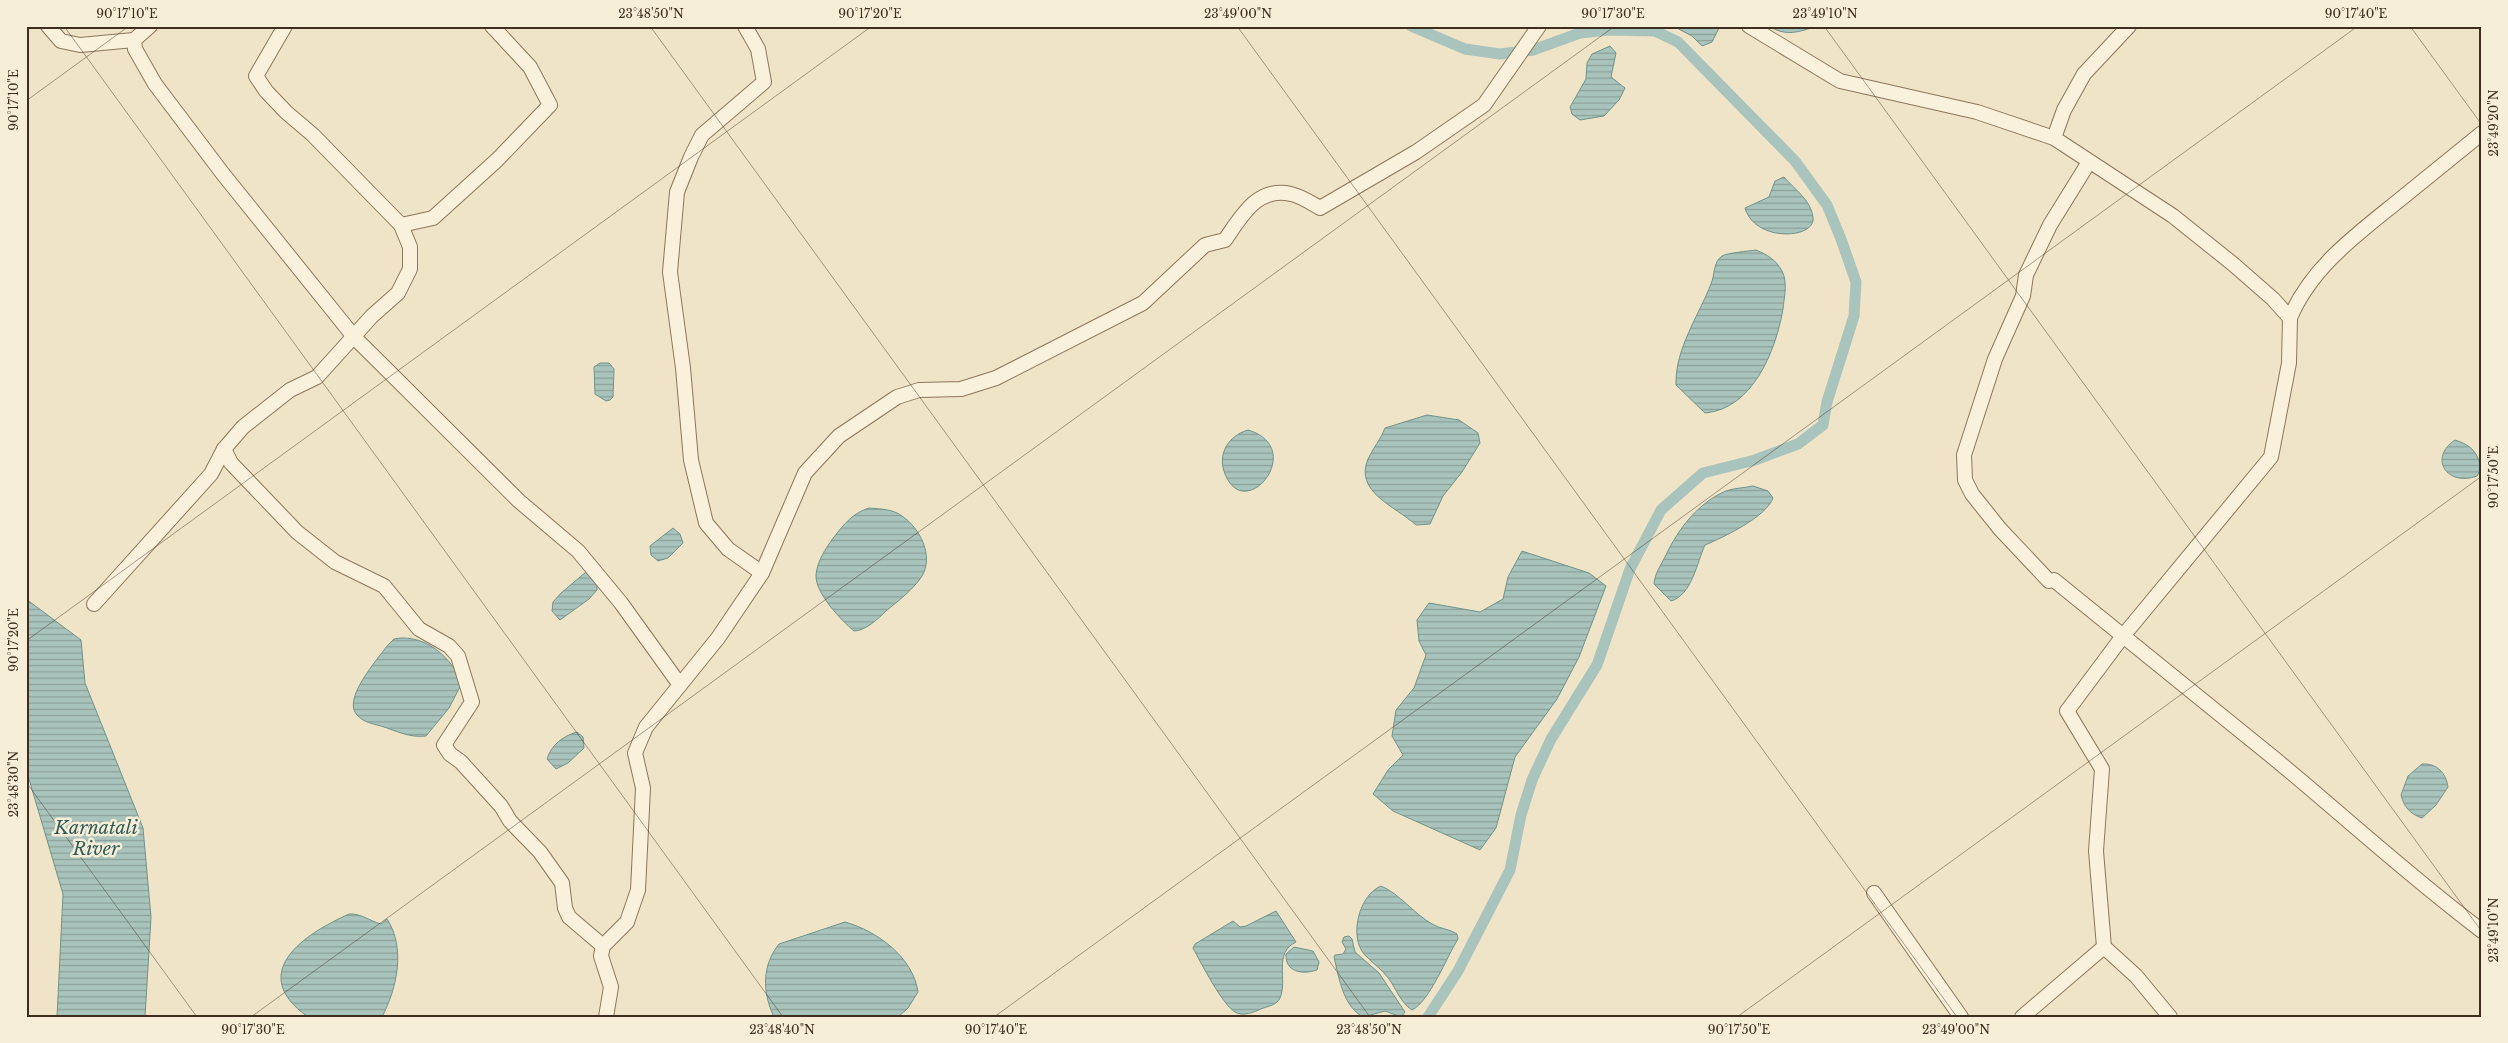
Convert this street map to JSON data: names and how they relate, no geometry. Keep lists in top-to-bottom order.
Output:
{
  "water": ["Karnatali River"],
  "coordinates": [
    "90°17'10\"E",
    "23°48'50\"N",
    "90°17'20\"E",
    "23°49'00\"N",
    "90°17'30\"E",
    "23°49'10\"N",
    "90°17'40\"E",
    "23°49'20\"N",
    "90°17'50\"E",
    "23°48'30\"N",
    "23°48'40\"N"
  ]
}
